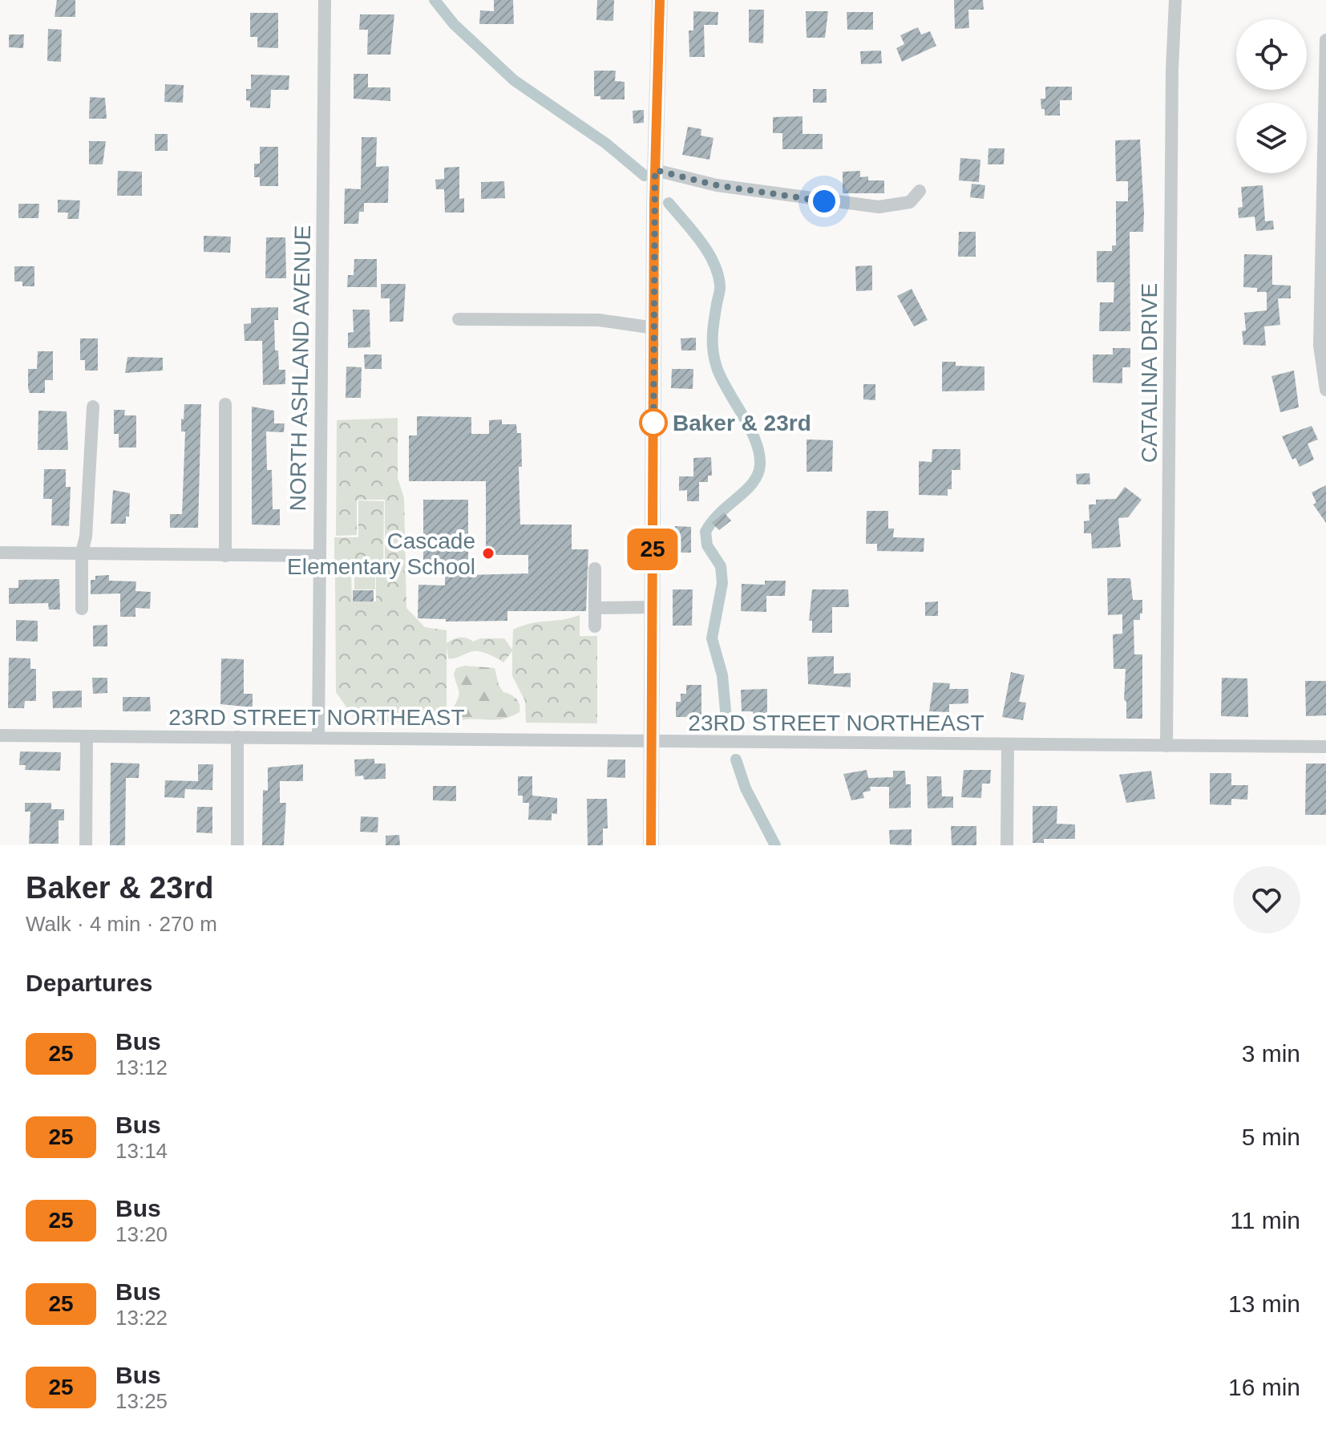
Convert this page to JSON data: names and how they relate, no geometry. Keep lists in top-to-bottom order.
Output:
{
  "streets": {
    "street": ["NORTH ASHLAND AVENUE", "CATALINA DRIVE", "23RD STREET NORTHEAST"]
  },
  "crossings": [
    ["NORTH ASHLAND AVENUE", "23RD STREET NORTHEAST"],
    ["CATALINA DRIVE", "23RD STREET NORTHEAST"]
  ],
  "places": ["Baker & 23rd", "Cascade Elementary School"],
  "lines": ["bus line 25"],
  "page": {
    "on_map": "25",
    "heading": [
      ["Baker & 23rd", "Walk · 4 min · 270 m"],
      "Departures"
    ],
    "list": [
      {
        "mark": "25",
        "name": "Bus",
        "note": "13:12",
        "value": "3 min"
      },
      {
        "mark": "25",
        "name": "Bus",
        "note": "13:14",
        "value": "5 min"
      },
      {
        "mark": "25",
        "name": "Bus",
        "note": "13:20",
        "value": "11 min"
      },
      {
        "mark": "25",
        "name": "Bus",
        "note": "13:22",
        "value": "13 min"
      },
      {
        "mark": "25",
        "name": "Bus",
        "note": "13:25",
        "value": "16 min"
      }
    ]
  }
}
